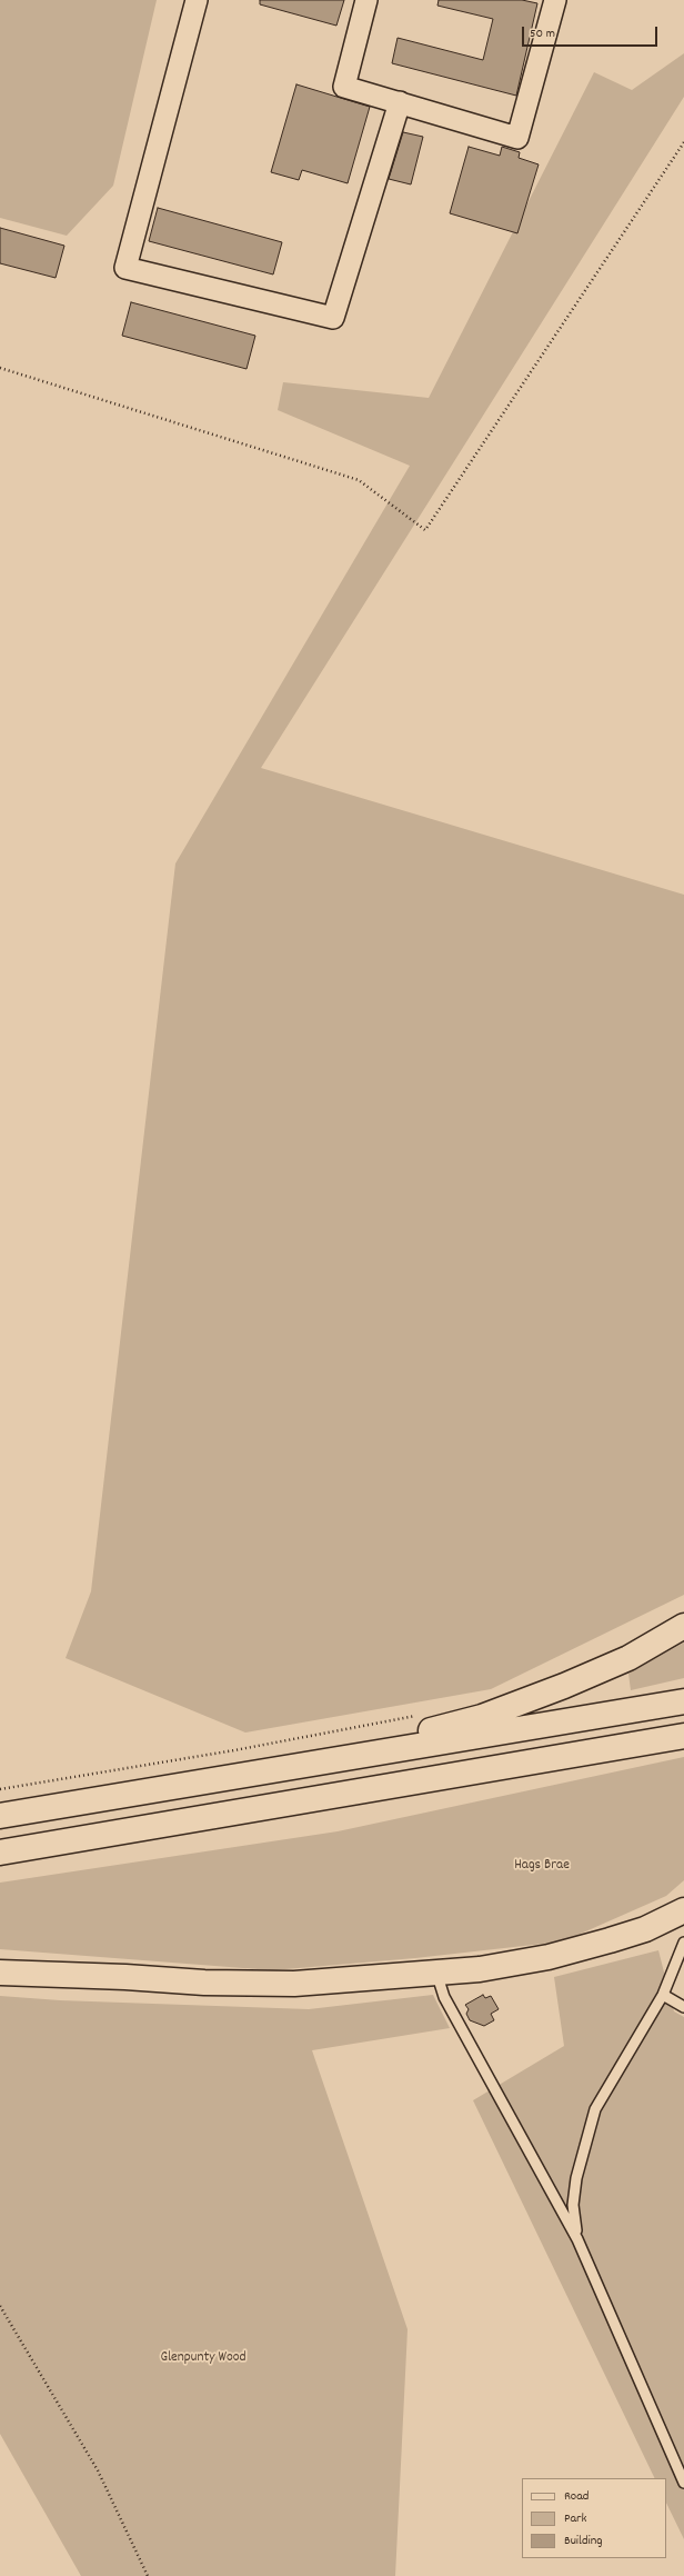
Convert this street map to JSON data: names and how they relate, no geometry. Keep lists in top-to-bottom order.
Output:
{
  "parks": ["Hags Brae", "Glenpunty Wood"],
  "legend": ["Road", "Park", "Building"],
  "scale_bar": "50 m"
}
